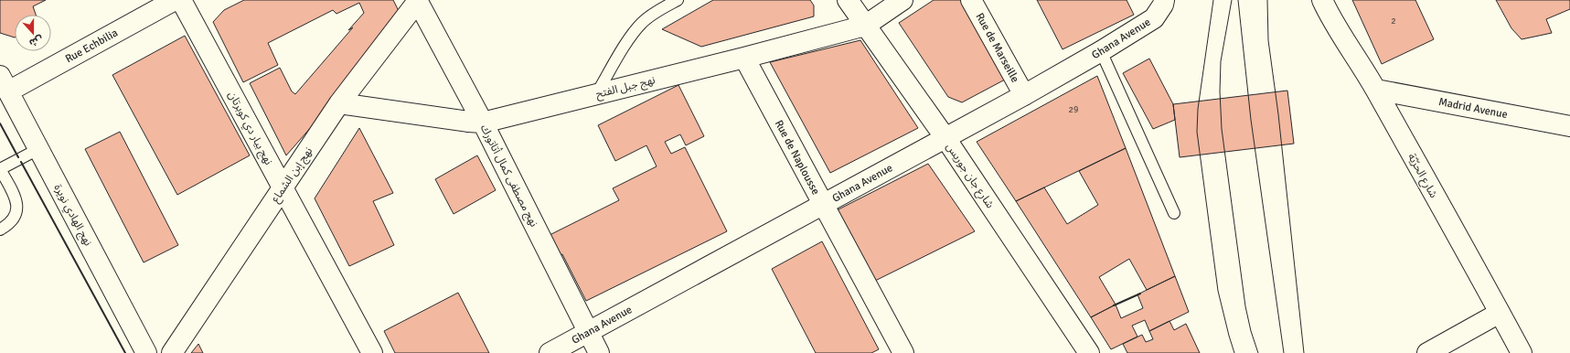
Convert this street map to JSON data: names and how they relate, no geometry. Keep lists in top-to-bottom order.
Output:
{
  "streets": {
    "street": [
      "Ghana Avenue",
      "Rue Echbilia",
      "Rue de Marseille",
      "نهج جبل الفتح",
      "Madrid Avenue",
      "نهج بيار دي كوبرتان",
      "Rue de Naplousse",
      "نهج إبن الشماع",
      "نهج مصطفى كمال أتاتورك",
      "شارع جان جوريس",
      "شارع الحرّيّة",
      "نهج الهادي نويرة"
    ]
  },
  "crossings": [
    ["Ghana Avenue", "Rue de Marseille"],
    ["Ghana Avenue", "Rue de Naplousse"],
    ["Ghana Avenue", "نهج مصطفى كمال أتاتورك"],
    ["Ghana Avenue", "شارع جان جوريس"],
    ["Rue Echbilia", "نهج الهادي نويرة"],
    ["نهج جبل الفتح", "Rue de Naplousse"],
    ["نهج جبل الفتح", "نهج إبن الشماع"],
    ["نهج جبل الفتح", "نهج مصطفى كمال أتاتورك"],
    ["نهج جبل الفتح", "شارع جان جوريس"],
    ["Madrid Avenue", "شارع الحرّيّة"],
    ["نهج بيار دي كوبرتان", "نهج إبن الشماع"],
    ["نهج إبن الشماع", "نهج مصطفى كمال أتاتورك"]
  ],
  "house_numbers": ["2", "29"],
  "north": "bottom"
}
